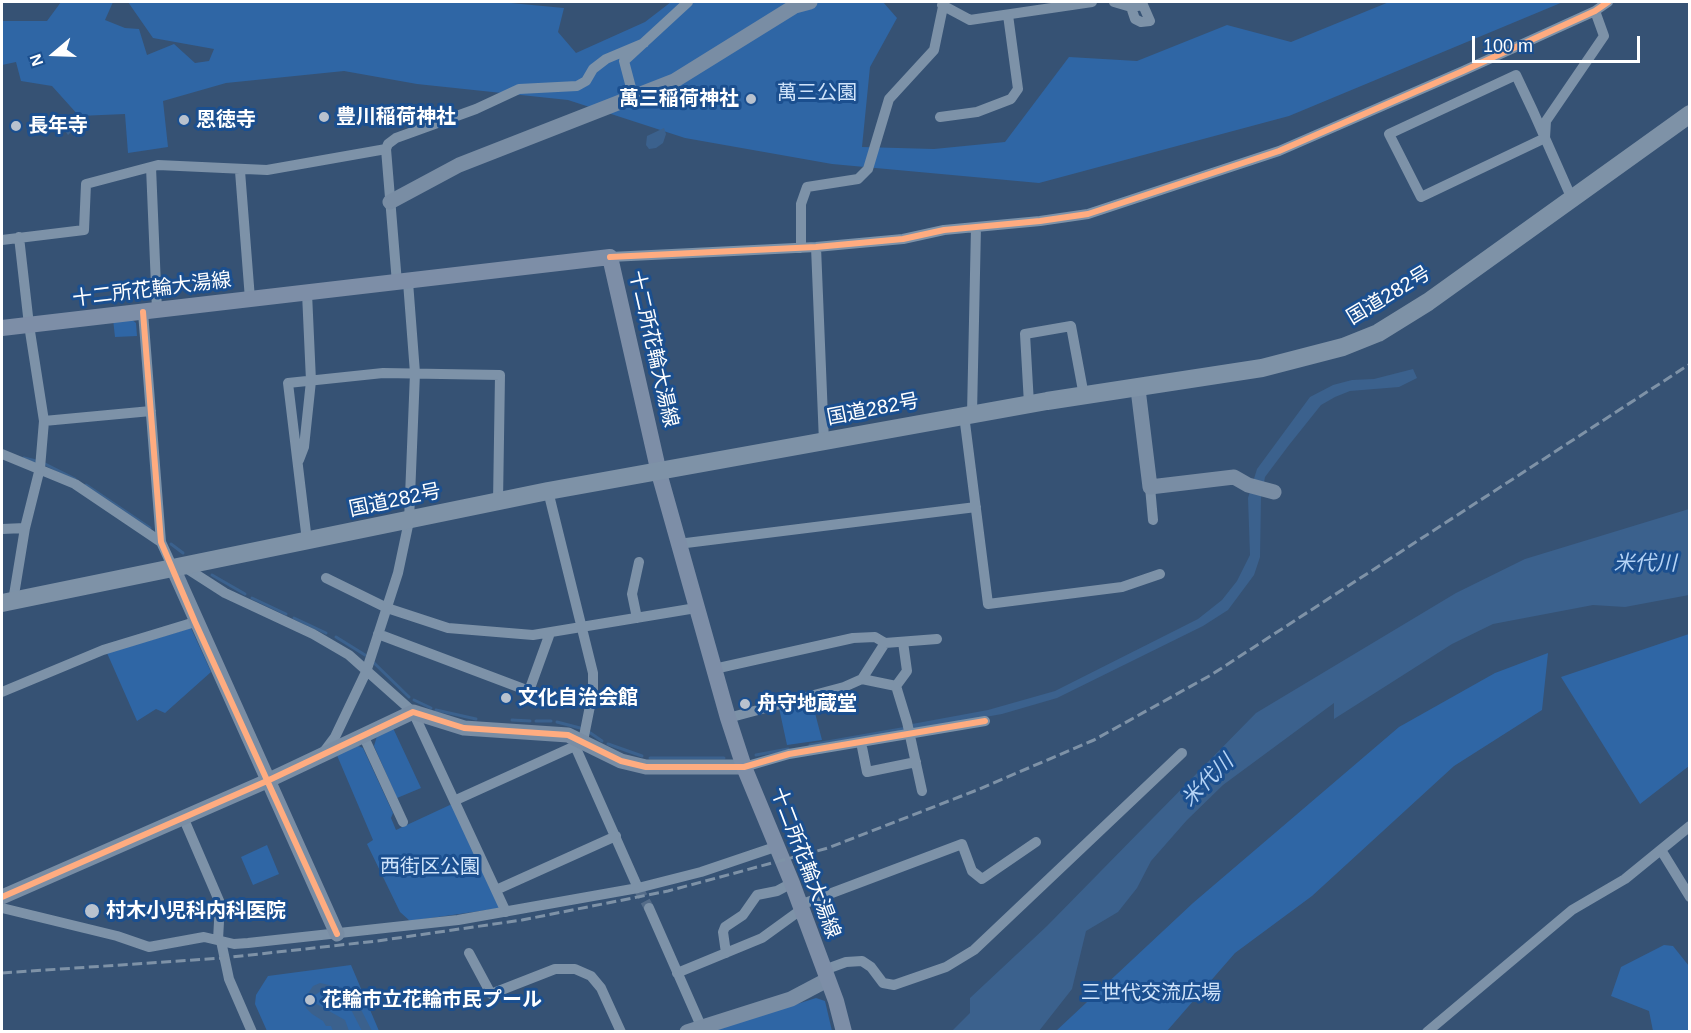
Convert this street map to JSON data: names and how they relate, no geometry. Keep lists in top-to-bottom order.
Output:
{
  "streets": {
    "highway": ["国道282号"],
    "main road": ["十二所花輪大湯線"]
  },
  "crossings": [
    ["十二所花輪大湯線", "国道282号"]
  ],
  "water": ["米代川"],
  "parks": ["萬三公園", "西街区公園", "三世代交流広場"],
  "places": [
    "萬三稲荷神社",
    "豊川稲荷神社",
    "恩徳寺",
    "長年寺",
    "文化自治会館",
    "舟守地蔵堂",
    "村木小児科内科医院",
    "花輪市立花輪市民プール"
  ],
  "scale_bar": "100 m",
  "north": "left"
}
